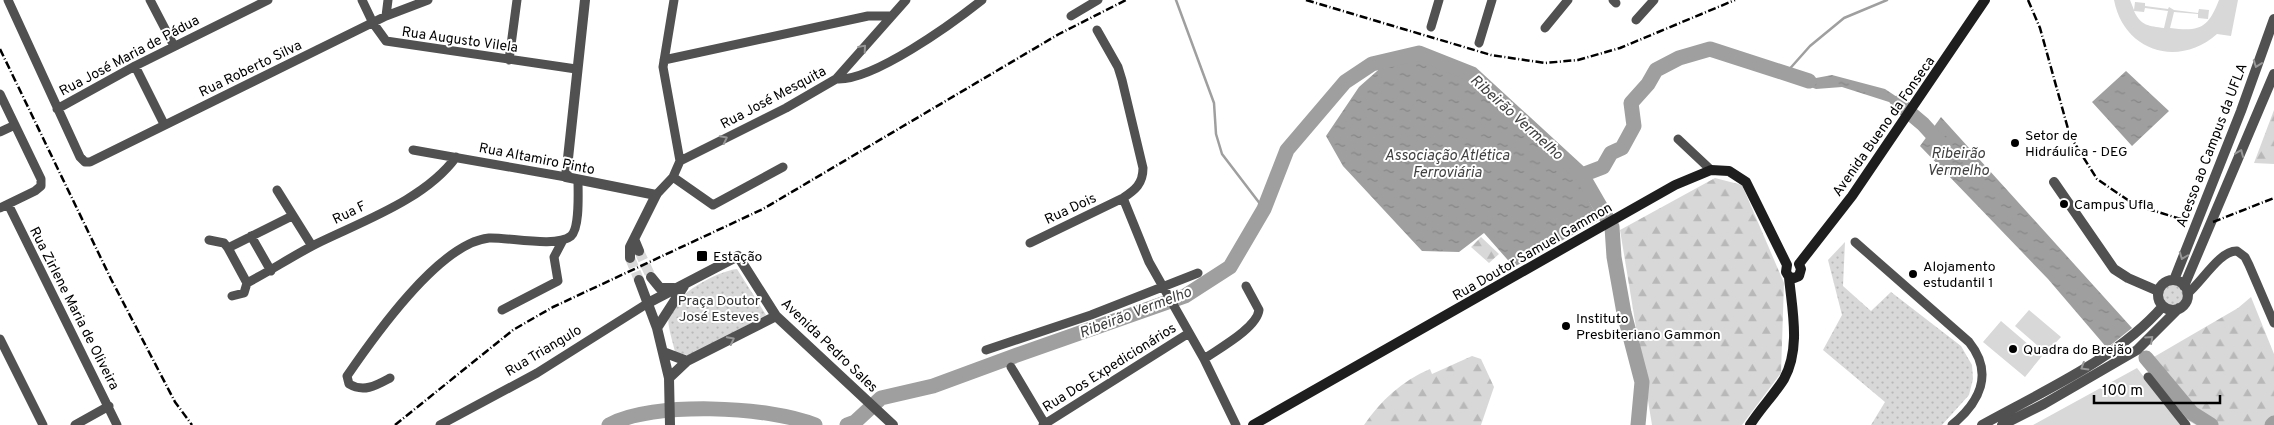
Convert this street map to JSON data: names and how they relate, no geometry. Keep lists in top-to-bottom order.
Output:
{
  "streets": {
    "main road": ["Avenida Bueno da Fonseca", "Rua Doutor Samuel Gammon"],
    "street": [
      "Rua Augusto Vilela",
      "Rua José Maria de Pádua",
      "Rua Roberto Silva",
      "Rua José Mesquita",
      "Acesso ao Campus da UFLA",
      "Rua Altamiro Pinto",
      "Rua Dois",
      "Rua F",
      "Rua Zirlene Maria de Oliveira",
      "Avenida Pedro Sales",
      "Rua Triangulo",
      "Rua Dos Expedicionários"
    ]
  },
  "crossings": [
    ["Rua Augusto Vilela", "Rua Roberto Silva"],
    ["Rua José Maria de Pádua", "Rua Roberto Silva"],
    ["Rua Altamiro Pinto", "Rua F"]
  ],
  "water": ["Ribeirão Vermelho", "Associação Atlética Ferroviária"],
  "parks": ["Praça Doutor José Esteves"],
  "places": {
    "other": [
      "Setor de Hidráulica - DEG",
      "Campus Ufla",
      "Alojamento estudantil 1",
      "Instituto Presbiteriano Gammon",
      "Quadra do Brejão"
    ],
    "transit": ["Estação"]
  },
  "scale_bar": "100 m"
}
